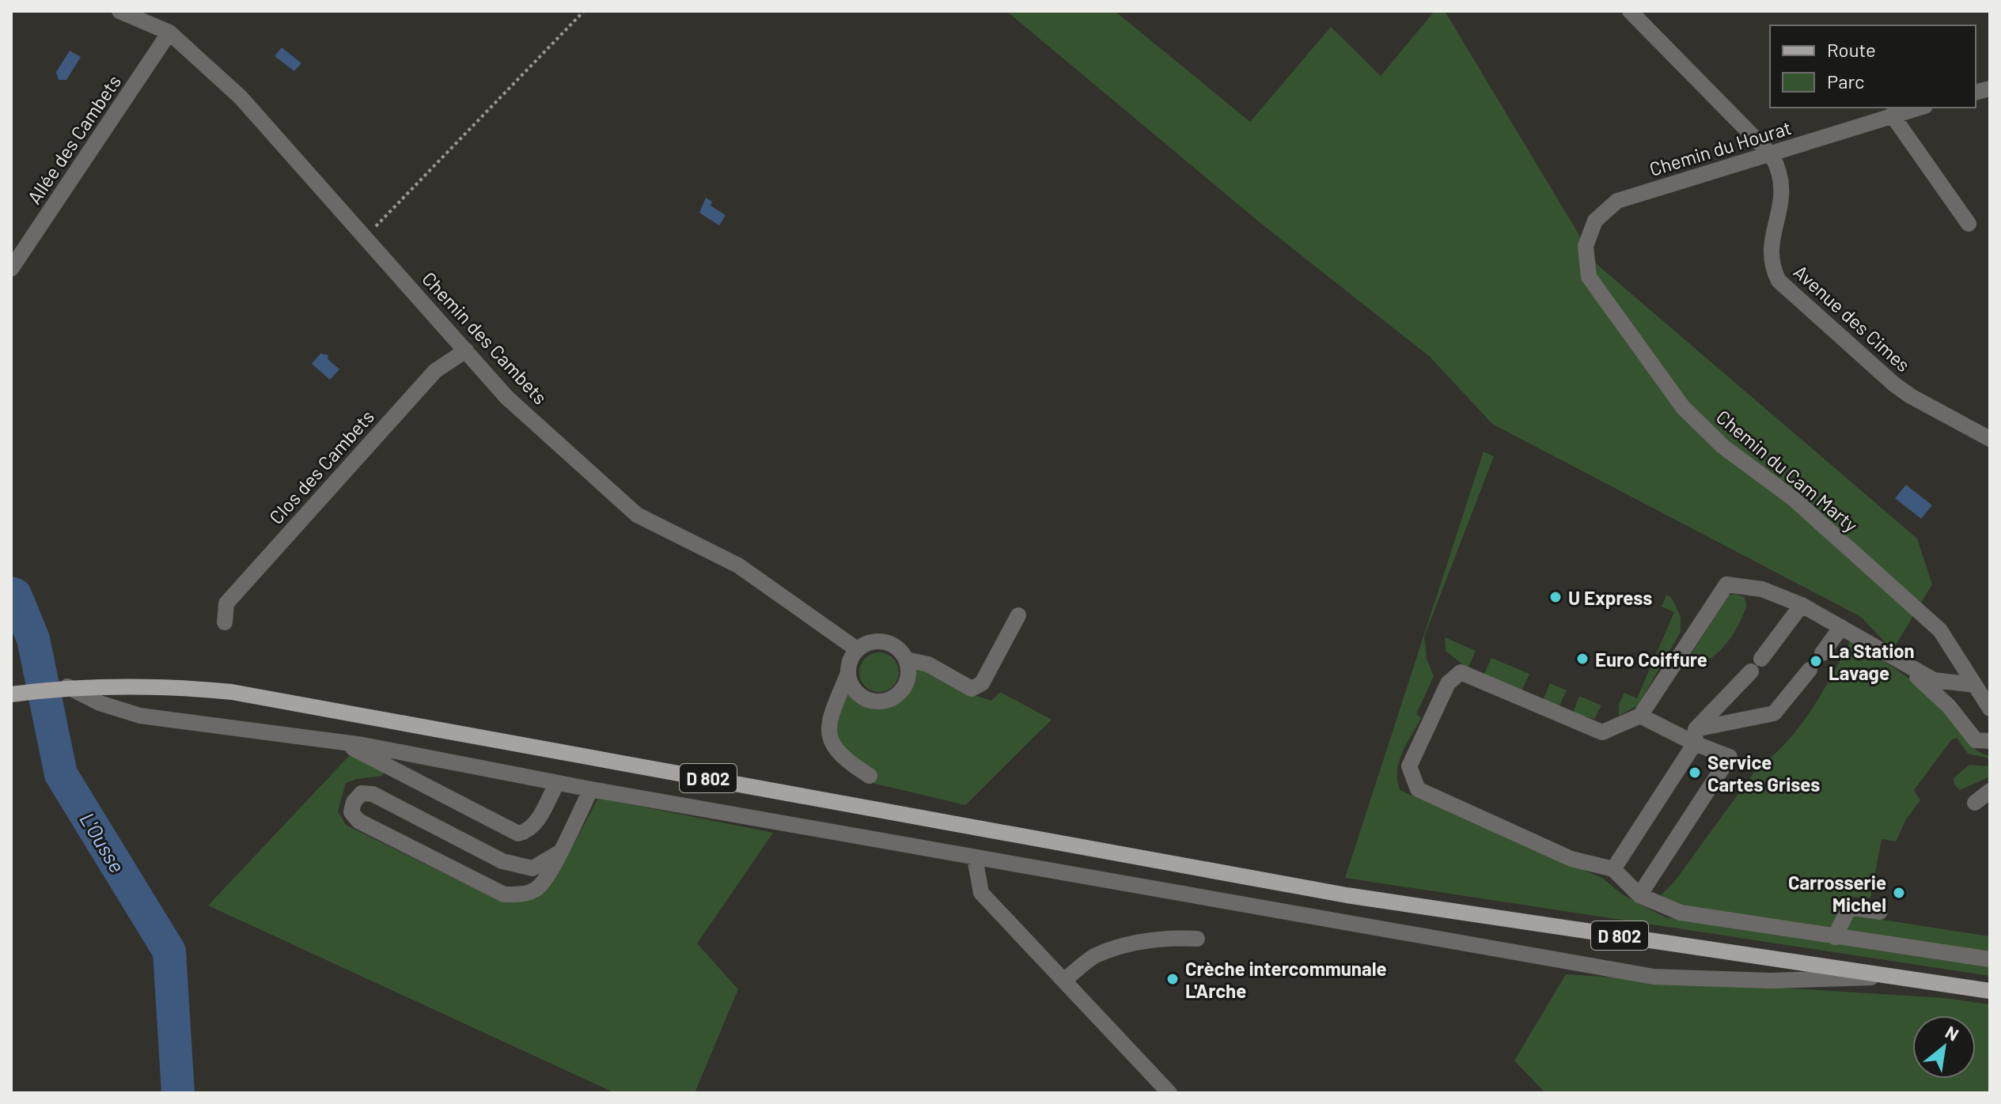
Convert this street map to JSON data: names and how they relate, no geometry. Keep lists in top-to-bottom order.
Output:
{
  "streets": {
    "main road": ["D 802"],
    "street": [
      "Allée des Cambets",
      "Chemin du Hourat",
      "Avenue des Cimes",
      "Chemin des Cambets",
      "Clos des Cambets",
      "Chemin du Cam Marty"
    ]
  },
  "crossings": [
    ["Allée des Cambets", "Chemin des Cambets"],
    ["Chemin du Hourat", "Avenue des Cimes"],
    ["Chemin du Hourat", "Chemin du Cam Marty"],
    ["Chemin des Cambets", "Clos des Cambets"]
  ],
  "water": ["L'Ousse"],
  "places": [
    "U Express",
    "Euro Coiffure",
    "La Station Lavage",
    "Service Cartes Grises",
    "Carrosserie Michel",
    "Crèche intercommunale L'Arche"
  ],
  "legend": ["Route", "Parc"],
  "north": "top right"
}
